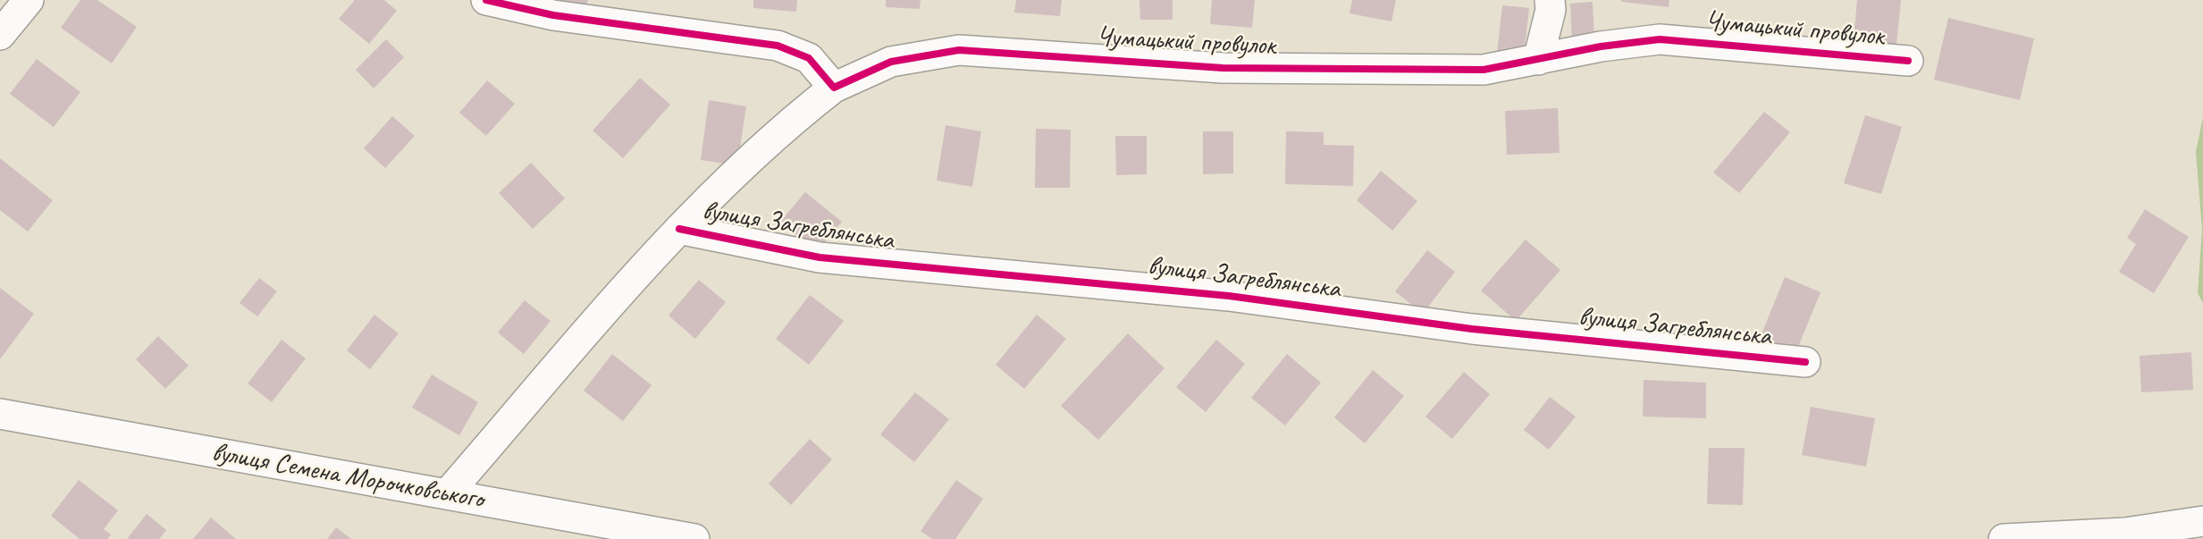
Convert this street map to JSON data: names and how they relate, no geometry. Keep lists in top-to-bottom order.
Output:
{
  "streets": {
    "street": ["Чумацький провулок", "вулиця Загреблянська", "вулиця Семена Морочковського"]
  },
  "crossings": [
    ["Чумацький провулок", "вулиця Загреблянська"],
    ["вулиця Загреблянська", "вулиця Семена Морочковського"]
  ]
}
